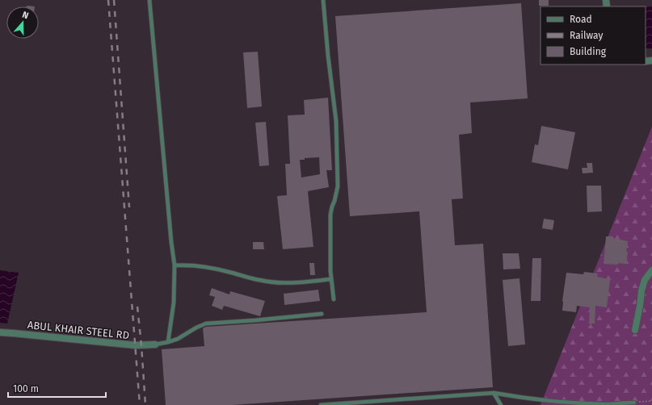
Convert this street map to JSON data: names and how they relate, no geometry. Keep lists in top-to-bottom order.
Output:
{
  "streets": {
    "street": ["ABUL KHAIR STEEL RD"]
  },
  "legend": ["Road", "Railway", "Building"],
  "scale_bar": "100 m",
  "north": "top"
}
